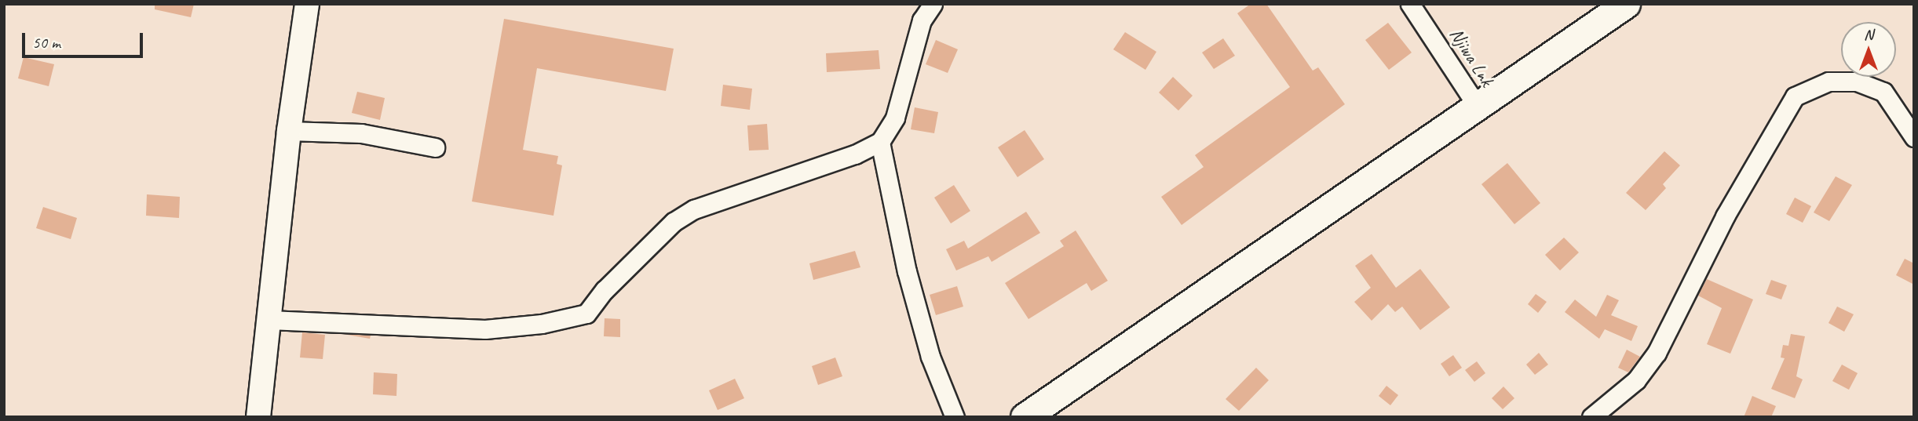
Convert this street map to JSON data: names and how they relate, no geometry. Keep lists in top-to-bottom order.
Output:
{
  "streets": {
    "street": ["Njiwa Lnk"]
  },
  "scale_bar": "50 m",
  "north": "top"
}
